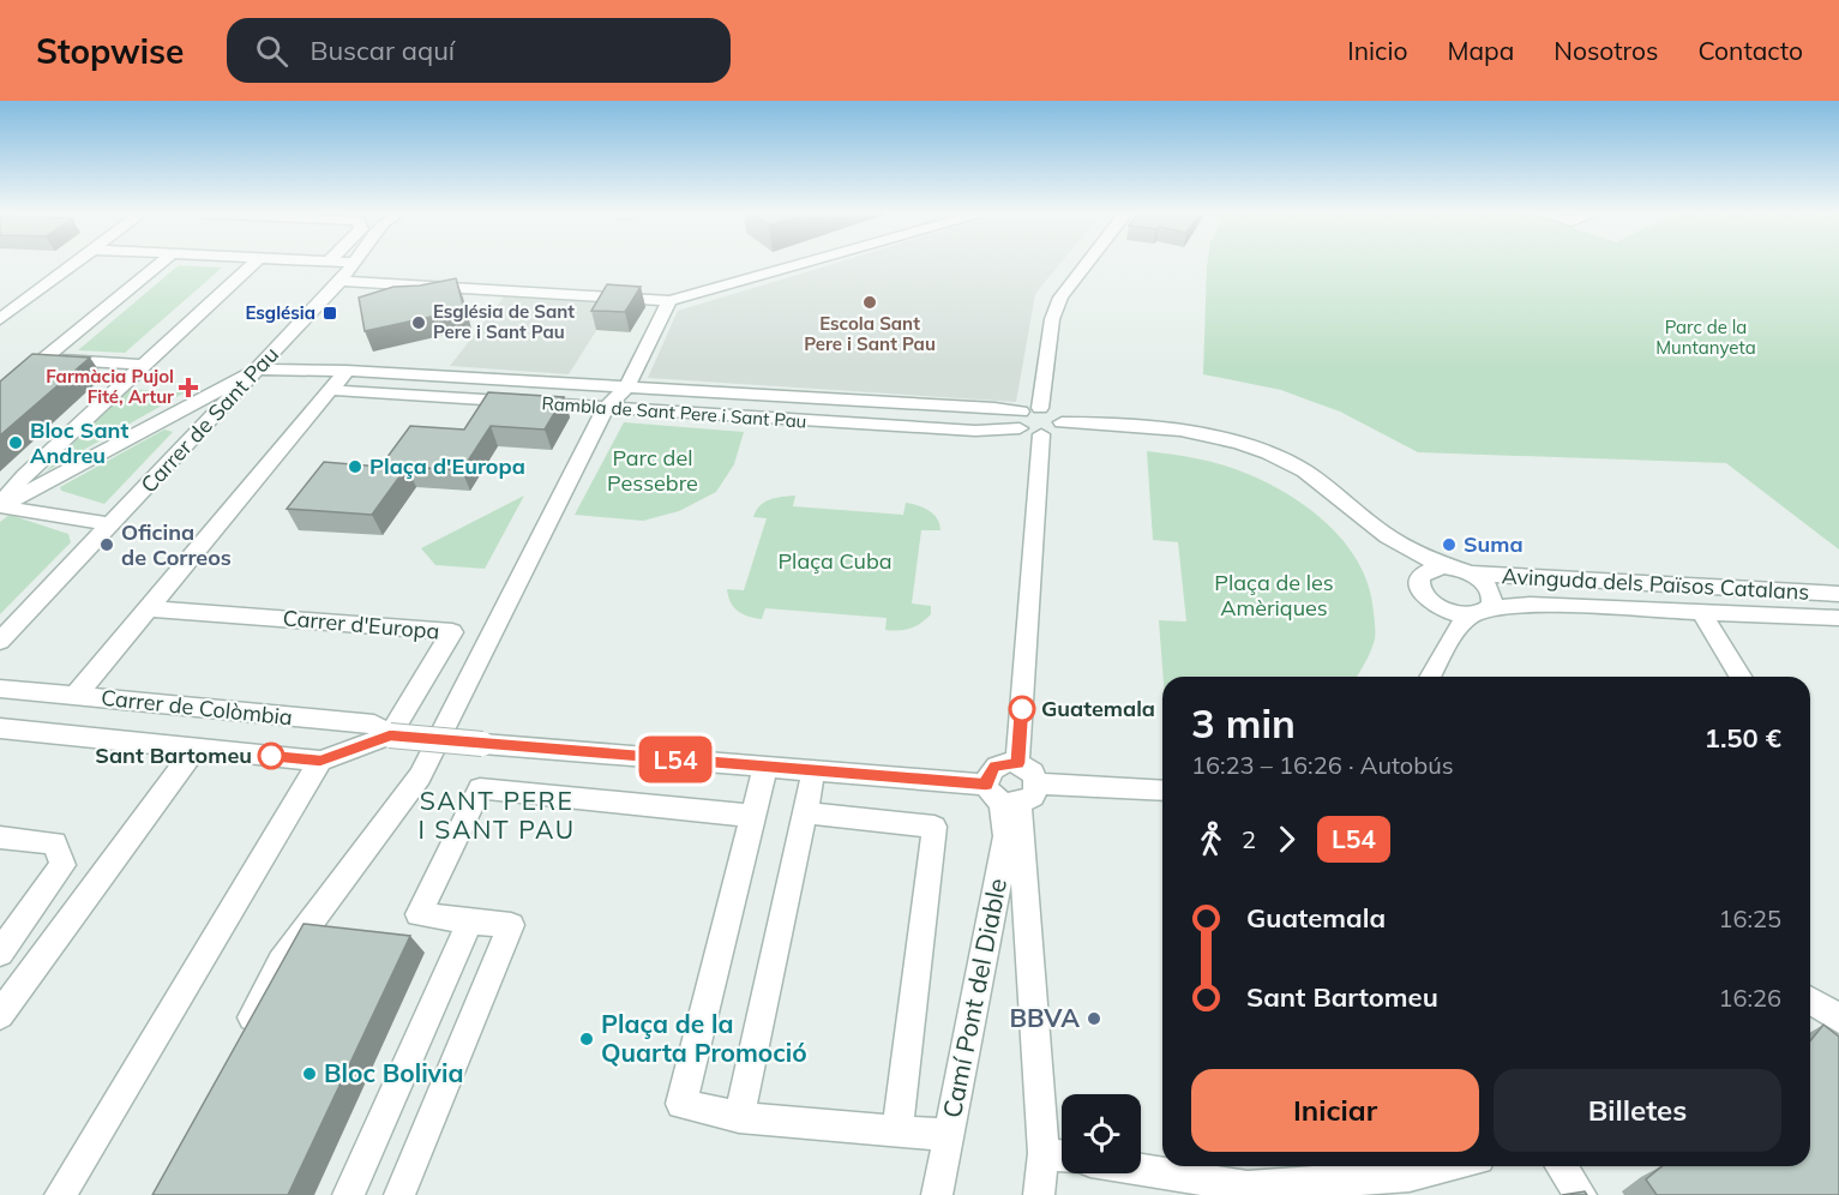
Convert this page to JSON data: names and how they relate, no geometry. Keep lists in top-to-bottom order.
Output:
{
  "streets": {
    "street": [
      "Rambla de Sant Pere i Sant Pau",
      "Carrer de Sant Pau",
      "Avinguda dels Països Catalans",
      "Carrer d'Europa",
      "Carrer de Colòmbia",
      "Camí Pont del Diable"
    ]
  },
  "crossings": [
    ["Rambla de Sant Pere i Sant Pau", "Carrer de Sant Pau"],
    ["Carrer d'Europa", "Carrer de Colòmbia"],
    ["Carrer de Colòmbia", "Camí Pont del Diable"]
  ],
  "districts": ["SANT PERE I SANT PAU"],
  "parks": [
    "Parc de la Muntanyeta",
    "Parc del Pessebre",
    "Plaça Cuba",
    "Plaça de les Amèriques"
  ],
  "places": {
    "other": [
      "Escola Sant Pere i Sant Pau",
      "Església de Sant Pere i Sant Pau",
      "Bloc Sant Andreu",
      "Plaça d'Europa",
      "Oficina de Correos",
      "Suma",
      "Guatemala",
      "Sant Bartomeu",
      "BBVA",
      "Plaça de la Quarta Promoció",
      "Bloc Bolivia"
    ],
    "transit": ["Església"],
    "health": ["Farmàcia Pujol Fité, Artur"]
  },
  "lines": ["bus line L54"],
  "page": {
    "header": "Stopwise",
    "search": "Buscar aquí",
    "nav": [
      "Inicio",
      "Mapa",
      "Nosotros",
      "Contacto"
    ],
    "on_map": "L54",
    "heading": ["3 min", "16:23 – 16:26 · Autobús", "1.50 €"],
    "legs": ["2", "L54"],
    "list": [
      {
        "name": "Guatemala",
        "value": "16:25"
      },
      {
        "name": "Sant Bartomeu",
        "value": "16:26"
      }
    ],
    "buttons": ["Iniciar", "Billetes"]
  }
}
